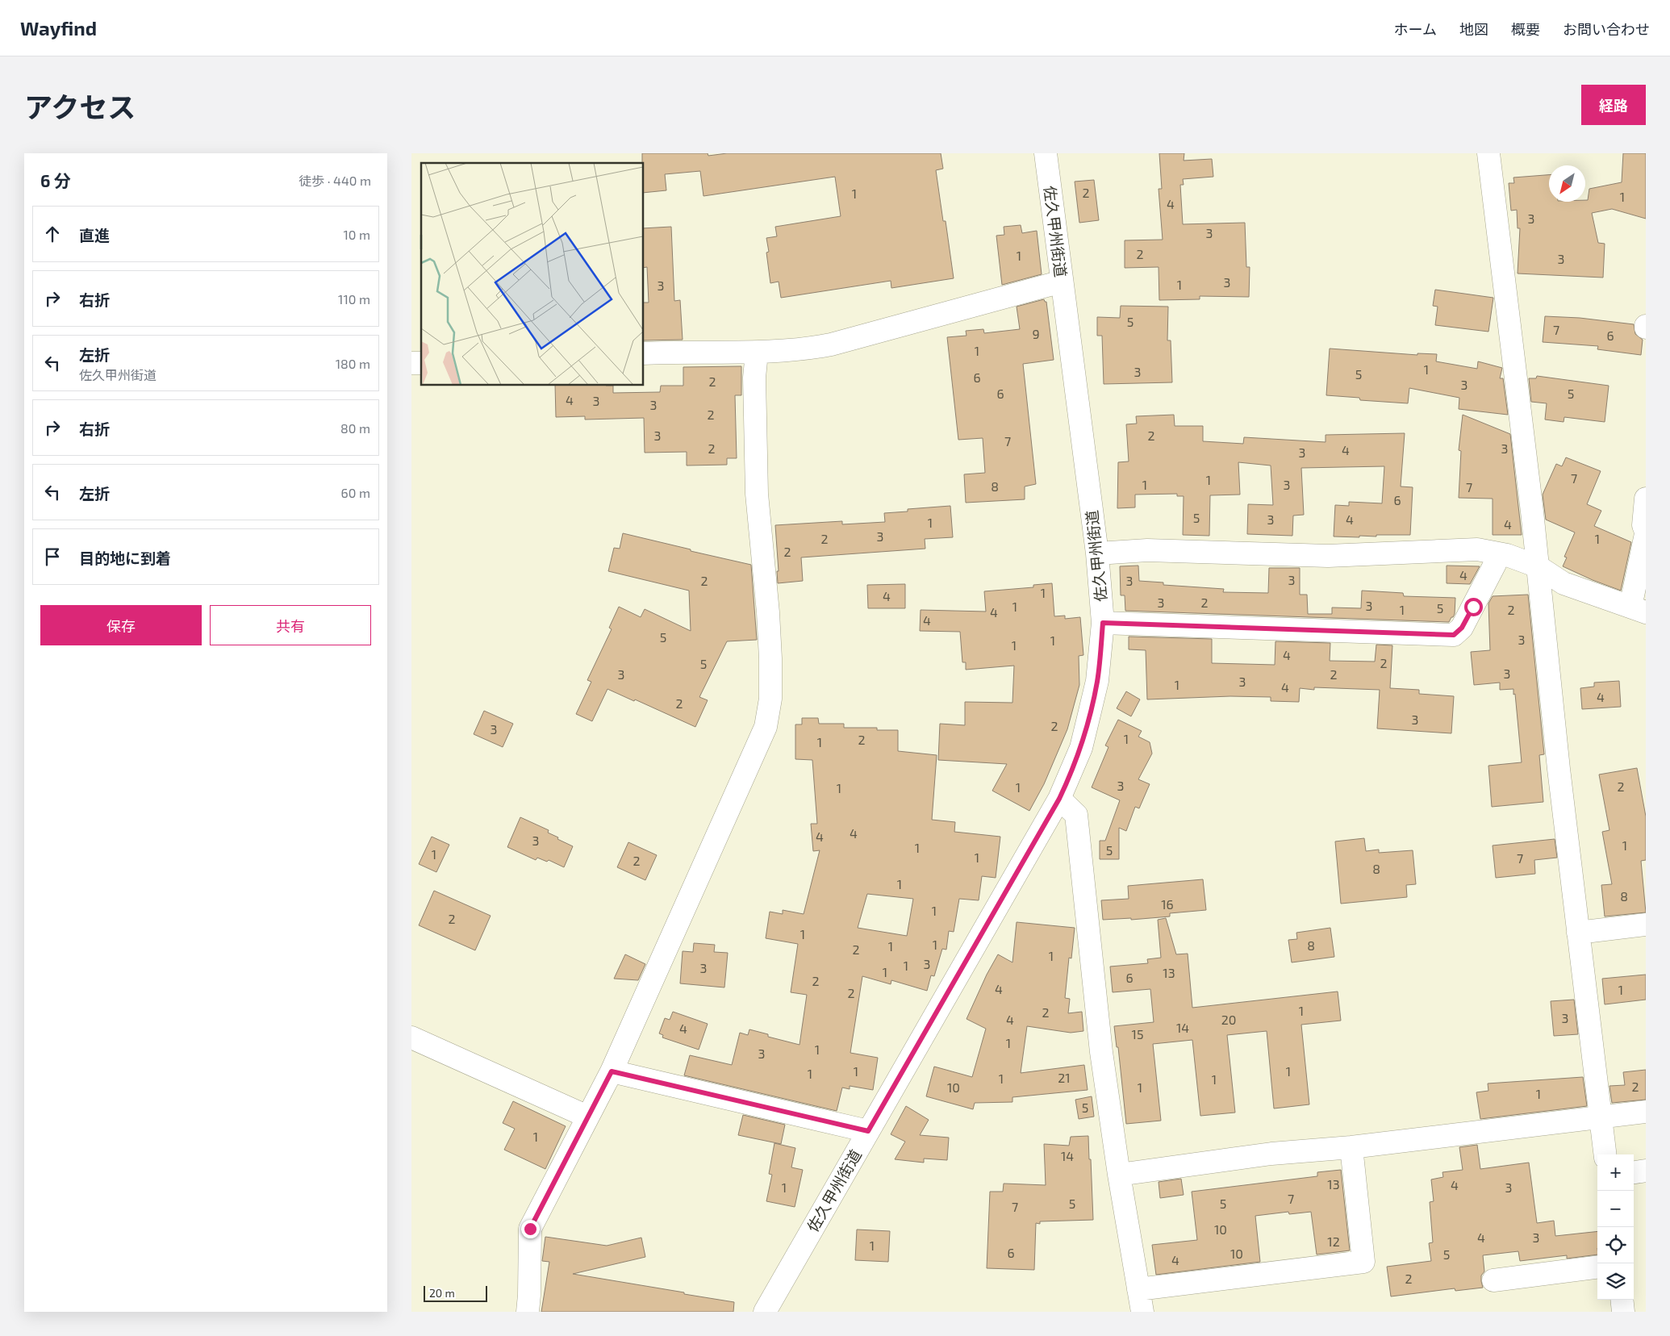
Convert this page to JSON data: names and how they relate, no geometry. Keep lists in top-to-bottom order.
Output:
{
  "streets": {
    "street": ["佐久甲州街道"]
  },
  "house_numbers": [
    "2",
    "1",
    "1",
    "4",
    "3",
    "3",
    "2",
    "1",
    "3",
    "3",
    "1",
    "3",
    "5",
    "7",
    "9",
    "6",
    "1",
    "1",
    "3",
    "5",
    "6",
    "2",
    "3",
    "6",
    "5",
    "4",
    "3",
    "3",
    "2",
    "3",
    "2",
    "7",
    "2",
    "3",
    "4",
    "3",
    "7",
    "1",
    "1",
    "3",
    "8",
    "7",
    "6",
    "5",
    "3",
    "4",
    "1",
    "4",
    "3",
    "2",
    "1",
    "2",
    "4",
    "3",
    "2",
    "3",
    "1",
    "4",
    "3",
    "2",
    "3",
    "1",
    "5",
    "1",
    "2",
    "4",
    "4",
    "5",
    "3",
    "1",
    "1",
    "4",
    "2",
    "5",
    "3",
    "3",
    "2",
    "3",
    "1",
    "4",
    "4",
    "2",
    "3",
    "2",
    "3",
    "1",
    "2",
    "1",
    "3",
    "2",
    "1",
    "1",
    "4",
    "4",
    "3",
    "1",
    "1",
    "5",
    "1",
    "1",
    "7",
    "2",
    "8",
    "1",
    "8",
    "16",
    "1",
    "2",
    "1",
    "1",
    "8",
    "1",
    "2",
    "1",
    "3",
    "1",
    "3",
    "1",
    "13",
    "6",
    "2",
    "4",
    "1",
    "2",
    "1",
    "2",
    "3",
    "4",
    "20",
    "14",
    "4",
    "15",
    "1",
    "1",
    "3",
    "1",
    "1",
    "1",
    "21",
    "1",
    "1",
    "2",
    "10",
    "1",
    "1",
    "5",
    "1",
    "14",
    "13",
    "4",
    "1",
    "3",
    "7",
    "5",
    "5",
    "7",
    "10",
    "4",
    "3",
    "12",
    "1",
    "6",
    "10",
    "5",
    "4",
    "2"
  ],
  "scale_bar": "20 m",
  "north": "bottom left",
  "page": {
    "header": "Wayfind",
    "nav": [
      "ホーム",
      "地図",
      "概要",
      "お問い合わせ"
    ],
    "title": "アクセス",
    "buttons": [
      "経路",
      ["保存", "共有"]
    ],
    "heading": ["6 分", "徒歩 · 440 m"],
    "list": [
      ["直進", "10 m"],
      ["右折", "110 m"],
      ["左折", "佐久甲州街道", "180 m"],
      ["右折", "80 m"],
      ["左折", "60 m"],
      "目的地に到着"
    ],
    "map_buttons": ["+", "−"],
    "scale": "20 m"
  }
}
